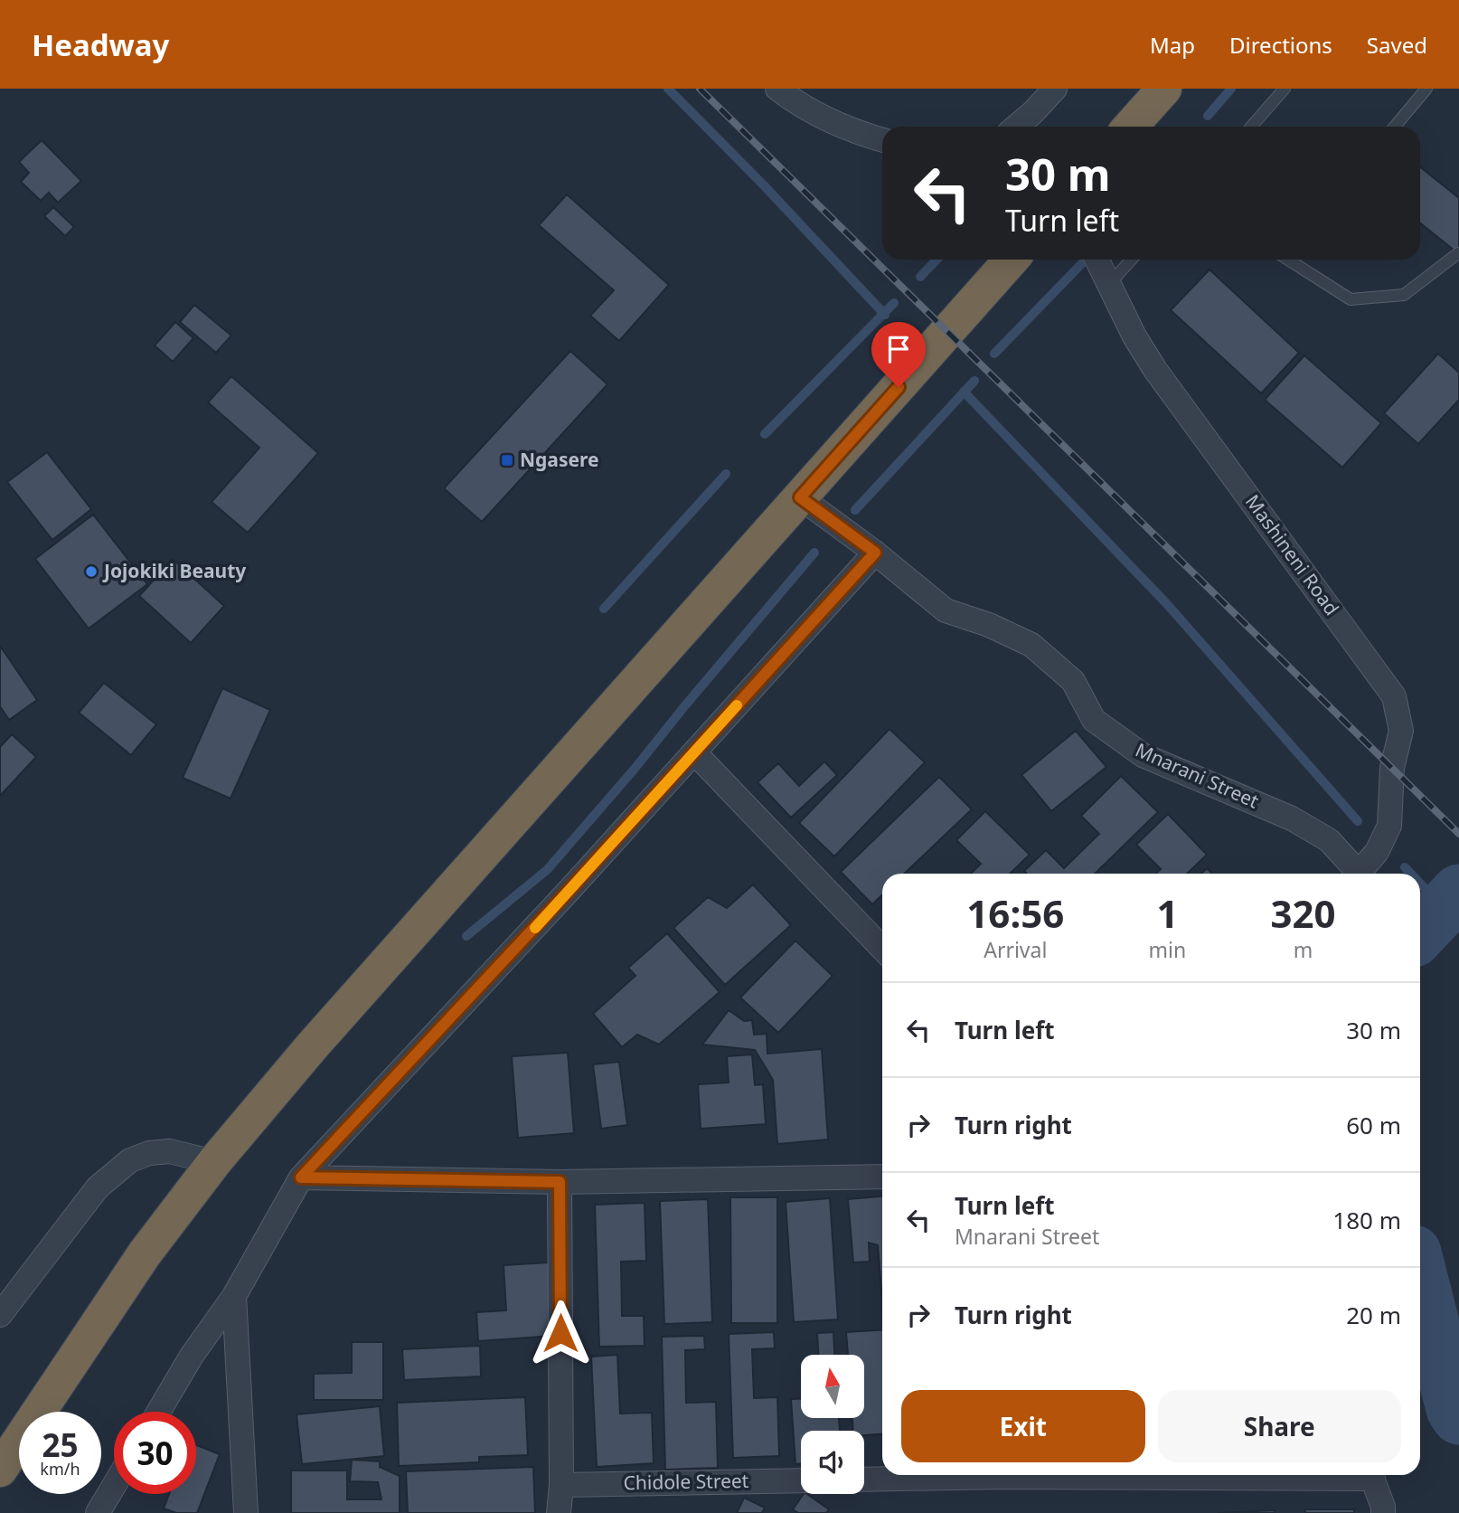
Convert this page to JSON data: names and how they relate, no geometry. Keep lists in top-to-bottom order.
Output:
{
  "streets": {
    "street": ["Mashineni Road", "Mnarani Street", "Chidole Street"]
  },
  "places": {
    "transit": ["Ngasere"],
    "other": ["Jojokiki Beauty"]
  },
  "north": "top",
  "page": {
    "header": "Headway",
    "nav": ["Map", "Directions", "Saved"],
    "turn": ["30 m", "Turn left"],
    "eta": [
      "16:56",
      "Arrival",
      "1",
      "min",
      "320",
      "m"
    ],
    "list": [
      {
        "name": "Turn left",
        "value": "30 m"
      },
      {
        "name": "Turn right",
        "value": "60 m"
      },
      {
        "name": "Turn left",
        "note": "Mnarani Street",
        "value": "180 m"
      },
      {
        "name": "Turn right",
        "value": "20 m"
      }
    ],
    "buttons": ["Exit", "Share"],
    "speed": "25 km/h",
    "limit": "30"
  }
}
